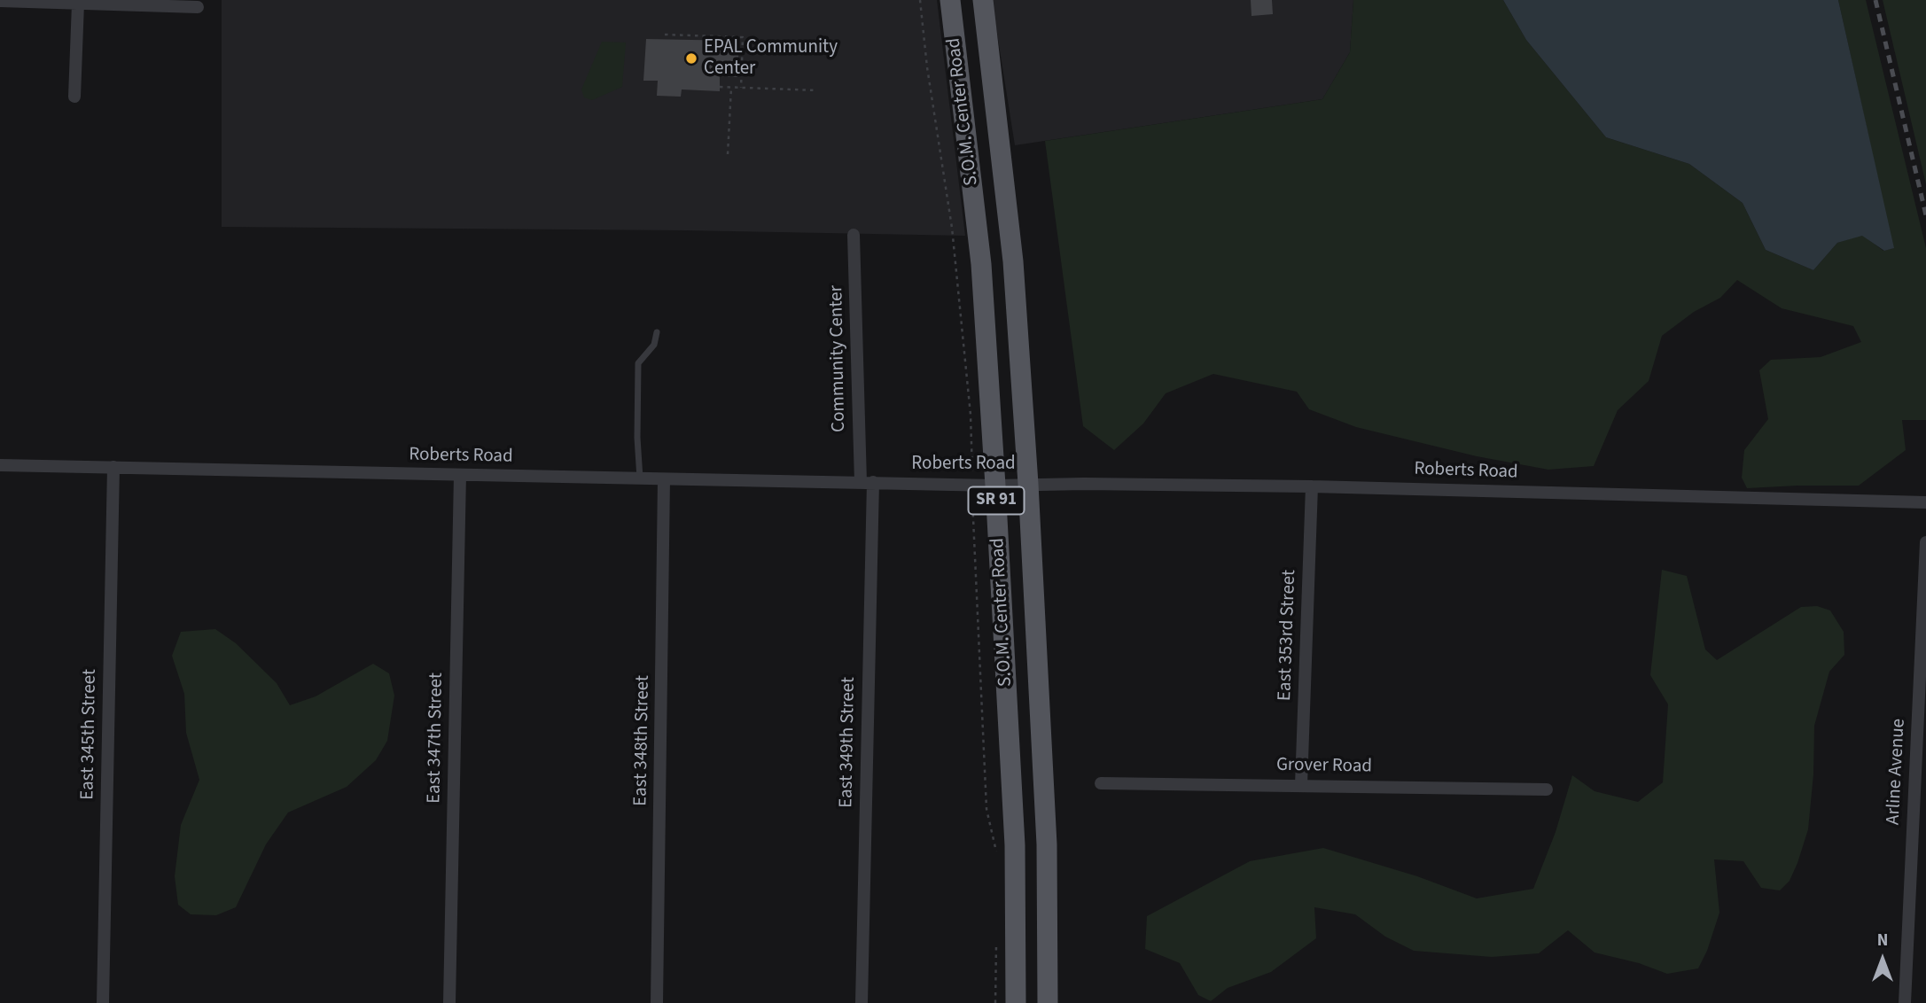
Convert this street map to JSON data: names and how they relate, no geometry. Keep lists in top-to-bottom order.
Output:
{
  "streets": {
    "main road": ["S.O.M. Center Road", "SR 91"],
    "street": [
      "Community Center",
      "Roberts Road",
      "East 353rd Street",
      "East 345th Street",
      "East 347th Street",
      "East 348th Street",
      "East 349th Street",
      "Grover Road",
      "Arline Avenue"
    ]
  },
  "crossings": [
    ["S.O.M. Center Road", "Roberts Road"],
    ["Community Center", "Roberts Road"],
    ["Community Center", "East 349th Street"],
    ["Roberts Road", "East 353rd Street"],
    ["Roberts Road", "East 345th Street"],
    ["Roberts Road", "East 347th Street"],
    ["Roberts Road", "East 348th Street"],
    ["Roberts Road", "East 349th Street"],
    ["East 353rd Street", "Grover Road"]
  ],
  "places": ["EPAL Community Center"],
  "north": "top"
}
